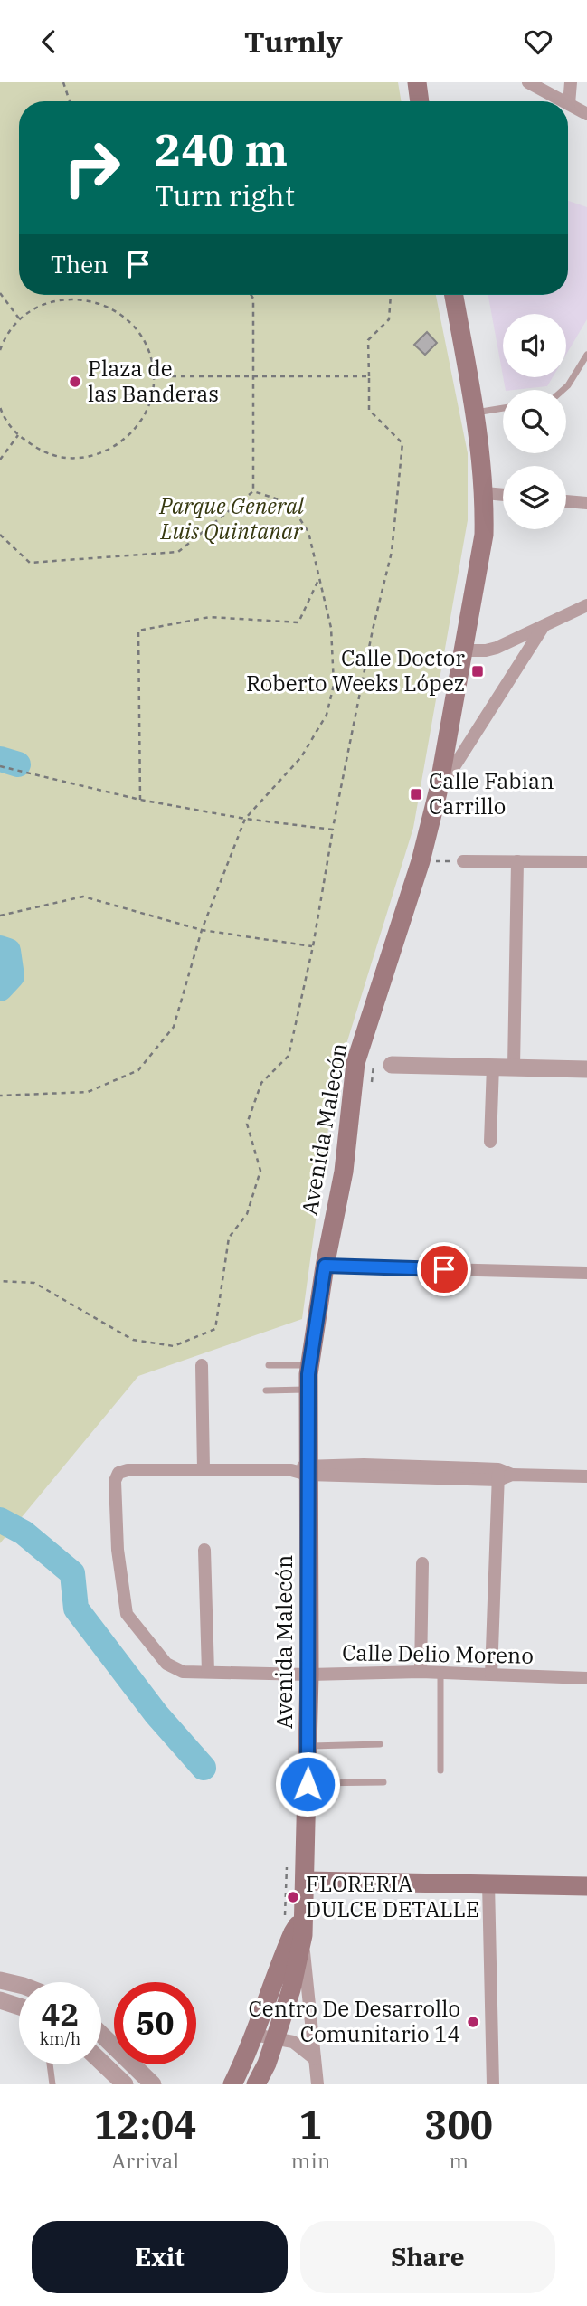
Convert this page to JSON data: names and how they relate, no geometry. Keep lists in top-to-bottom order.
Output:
{
  "streets": {
    "main road": ["Avenida Malecón"],
    "street": ["Calle Delio Moreno"]
  },
  "crossings": [
    ["Avenida Malecón", "Calle Delio Moreno"]
  ],
  "parks": ["Parque General Luis Quintanar"],
  "places": {
    "other": ["Plaza de las Banderas", "FLORERIA DULCE DETALLE", "Centro De Desarrollo Comunitario 14"],
    "transit": ["Calle Doctor Roberto Weeks López", "Calle Fabian Carrillo"]
  },
  "page": {
    "header": "Turnly",
    "turn": ["240 m", "Turn right"],
    "then": "Then",
    "speed": "42 km/h",
    "limit": "50",
    "eta": [
      "12:04",
      "Arrival",
      "1",
      "min",
      "300",
      "m"
    ],
    "buttons": ["Exit", "Share"]
  }
}
